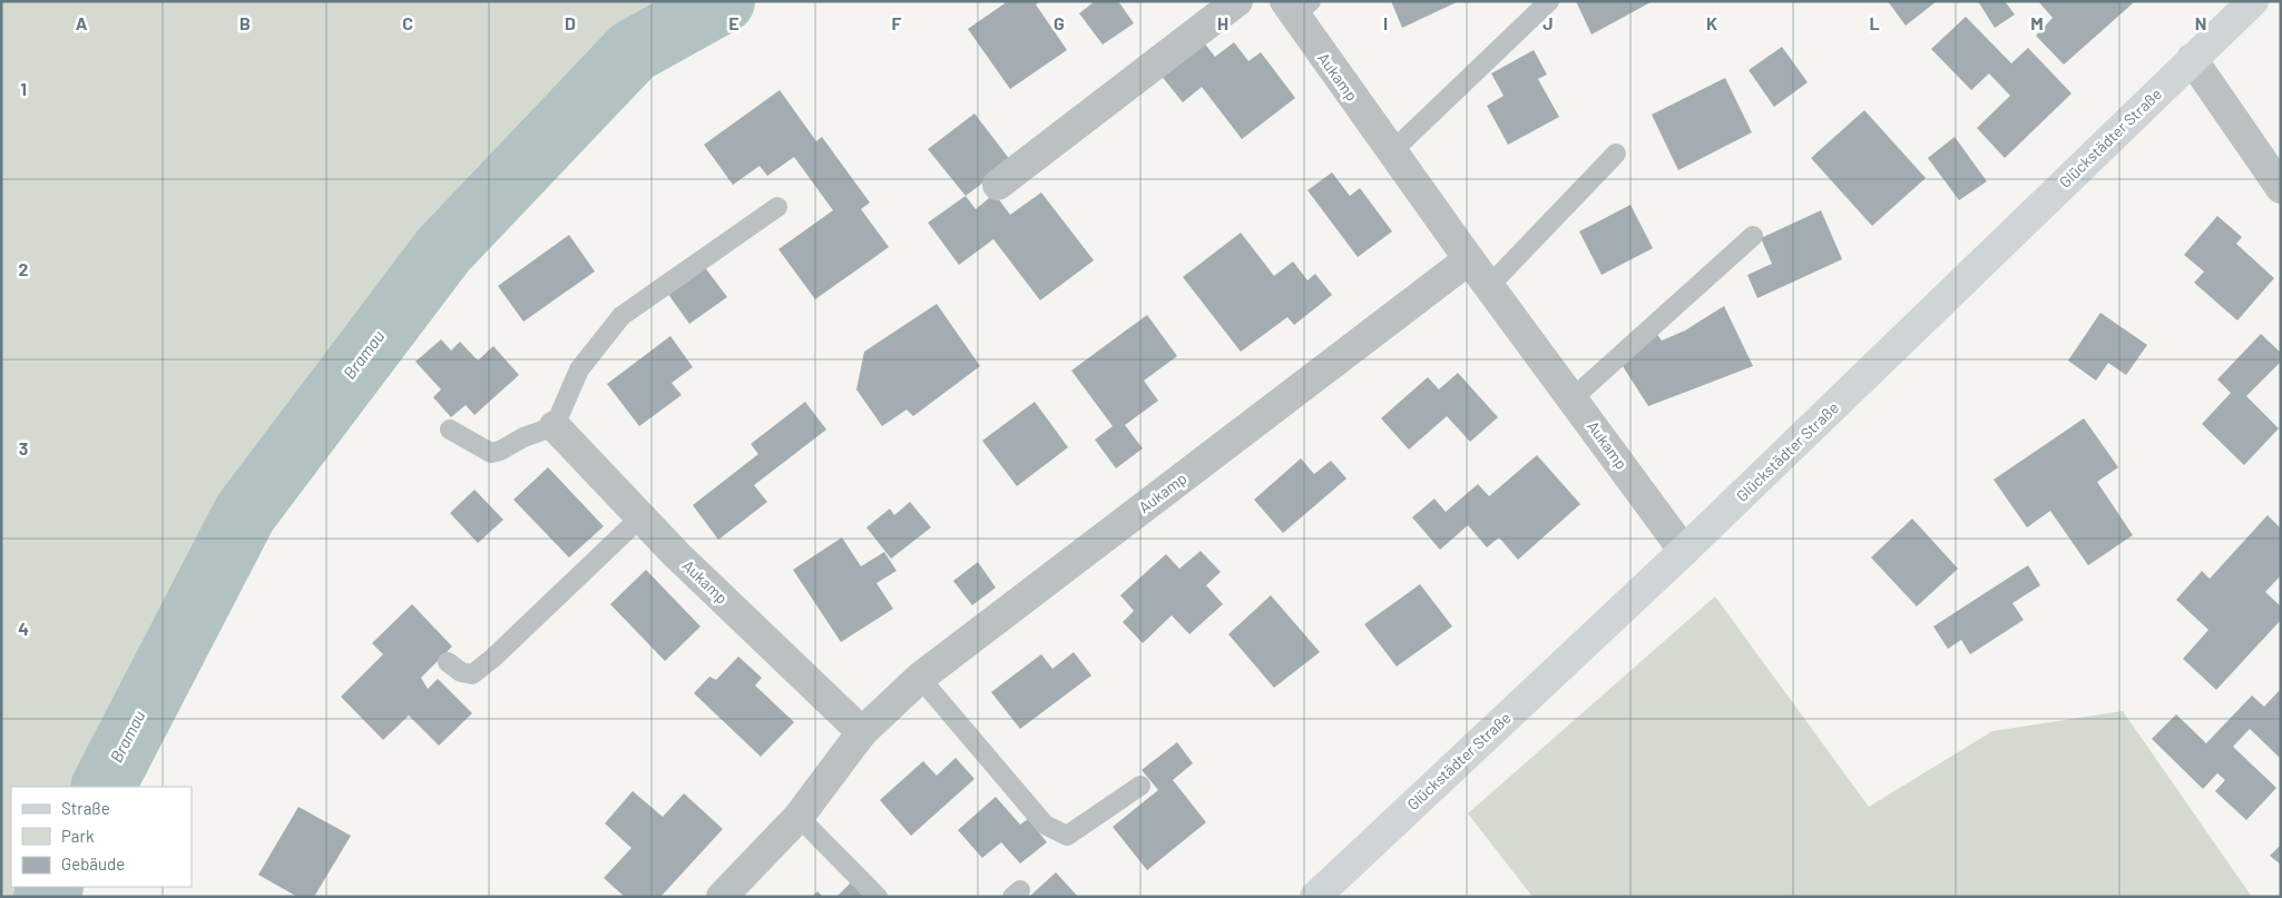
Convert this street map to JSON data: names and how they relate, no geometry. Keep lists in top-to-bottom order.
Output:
{
  "streets": {
    "street": ["Aukamp", "Glückstädter Straße"]
  },
  "crossings": [
    ["Aukamp", "Glückstädter Straße"]
  ],
  "water": ["Bramau"],
  "legend": ["Straße", "Park", "Gebäude"],
  "grid": {
    "columns": [
      "A",
      "B",
      "C",
      "D",
      "E",
      "F",
      "G",
      "H",
      "I",
      "J",
      "K",
      "L",
      "M",
      "N"
    ],
    "rows": [
      "1",
      "2",
      "3",
      "4"
    ]
  }
}
